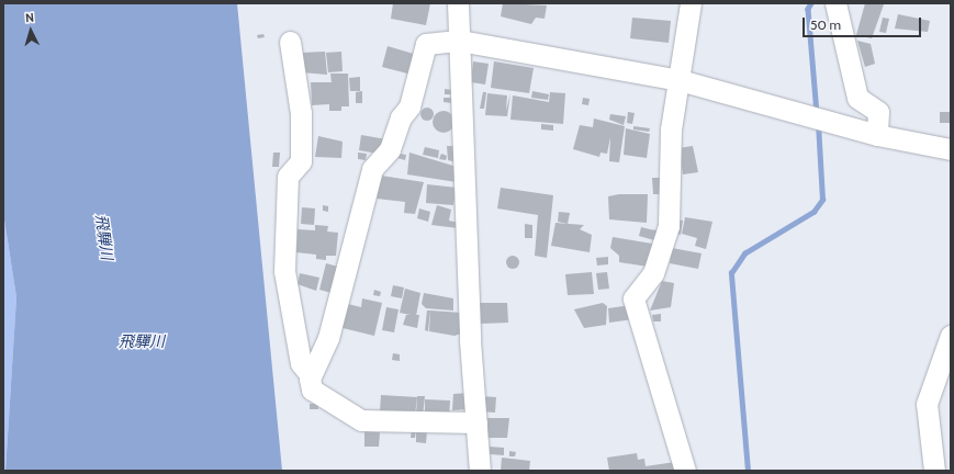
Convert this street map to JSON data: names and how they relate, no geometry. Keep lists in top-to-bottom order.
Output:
{
  "water": ["飛騨川", "飛驒川"],
  "scale_bar": "50 m",
  "north": "top"
}
